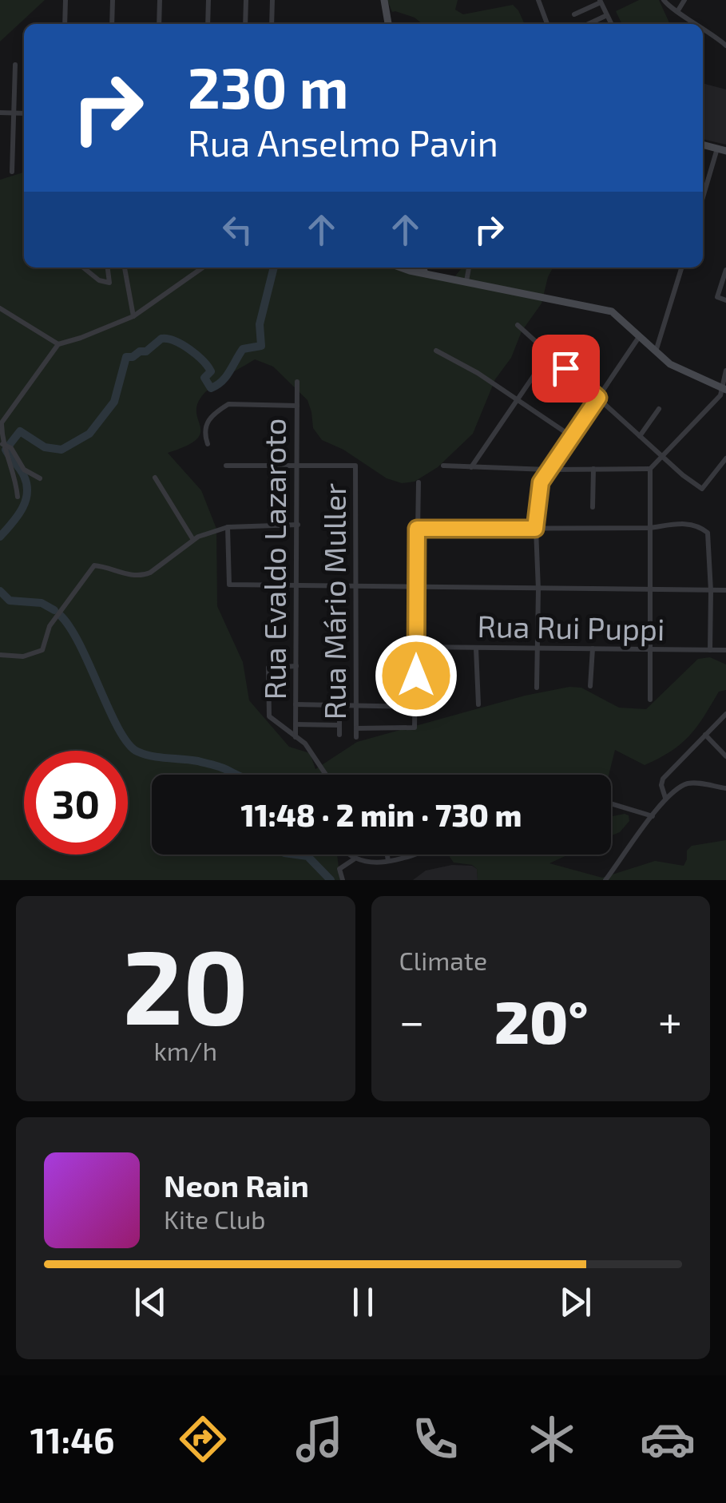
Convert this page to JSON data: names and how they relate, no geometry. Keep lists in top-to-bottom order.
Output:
{
  "streets": {
    "street": ["Rua Evaldo Lazaroto", "Rua Mário Muller", "Rua Rui Puppi"]
  },
  "crossings": [
    ["Rua Evaldo Lazaroto", "Rua Mário Muller"]
  ],
  "page": {
    "turn": ["230 m", "Rua Anselmo Pavin"],
    "limit": "30",
    "trip": "11:48 · 2 min · 730 m",
    "tile": [
      ["20", "km/h"],
      "Climate"
    ],
    "heat": ["−", "20°", "+"],
    "song": ["Neon Rain", "Kite Club"],
    "tabs": "11:46"
  }
}
